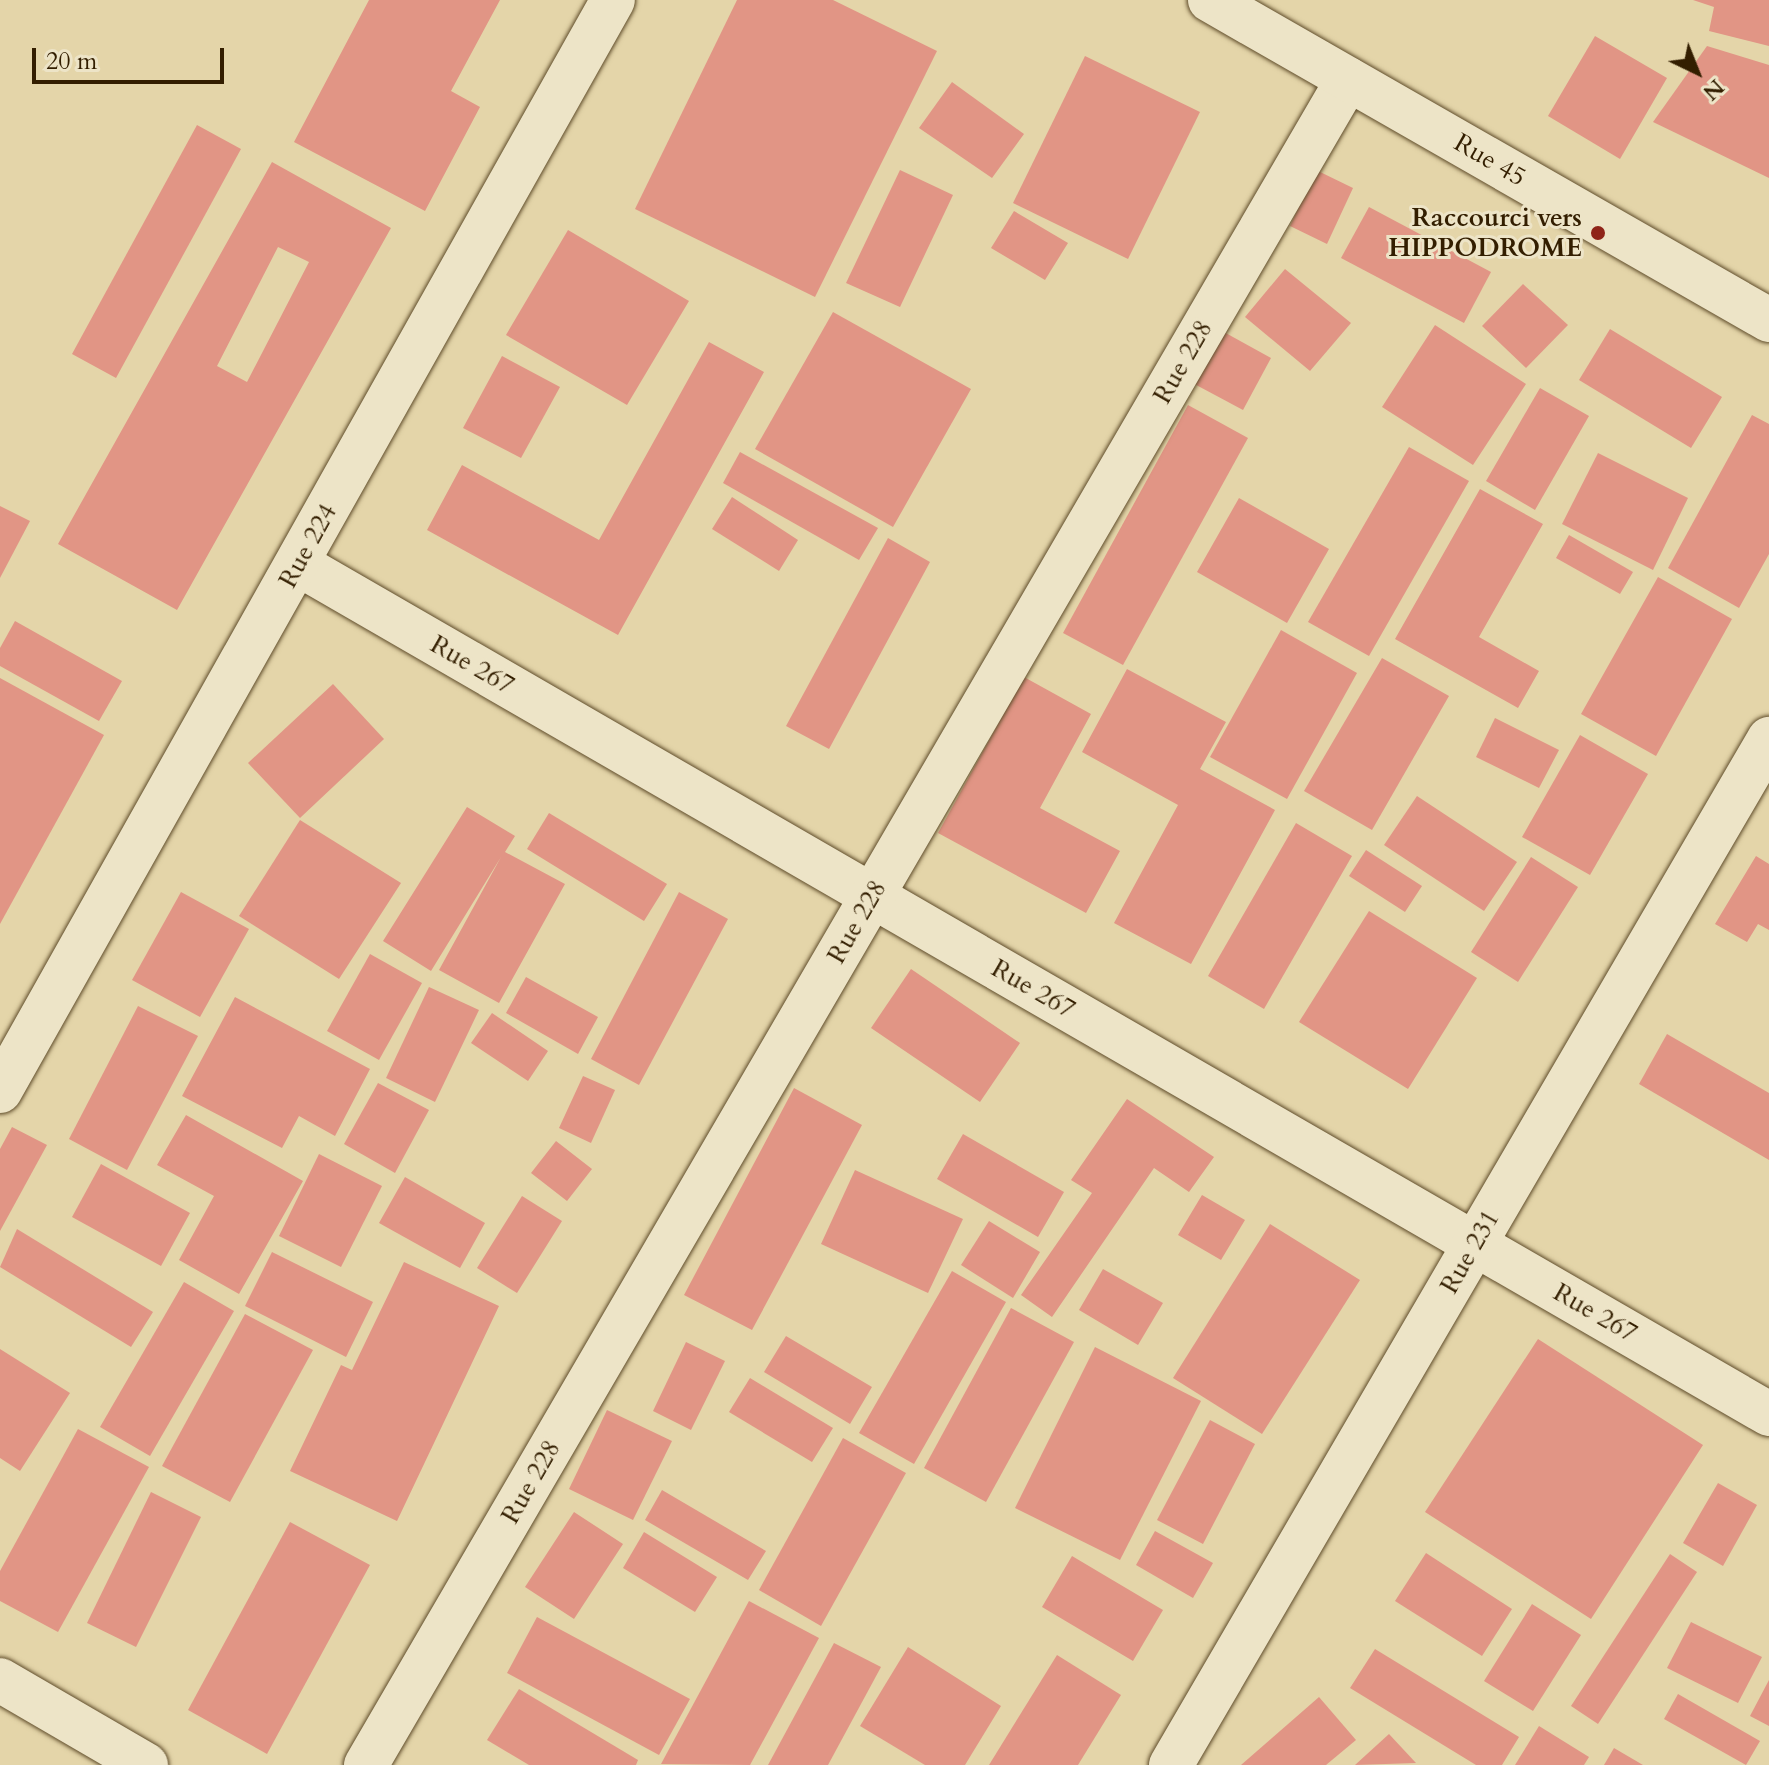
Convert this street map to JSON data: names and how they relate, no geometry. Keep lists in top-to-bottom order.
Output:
{
  "streets": {
    "street": [
      "Rue 45",
      "Rue 228",
      "Rue 224",
      "Rue 267",
      "Rue 231"
    ]
  },
  "crossings": [
    ["Rue 45", "Rue 228"],
    ["Rue 228", "Rue 267"],
    ["Rue 224", "Rue 267"],
    ["Rue 267", "Rue 231"]
  ],
  "places": ["Raccourci vers HIPPODROME"],
  "scale_bar": "20 m",
  "north": "bottom right"
}
